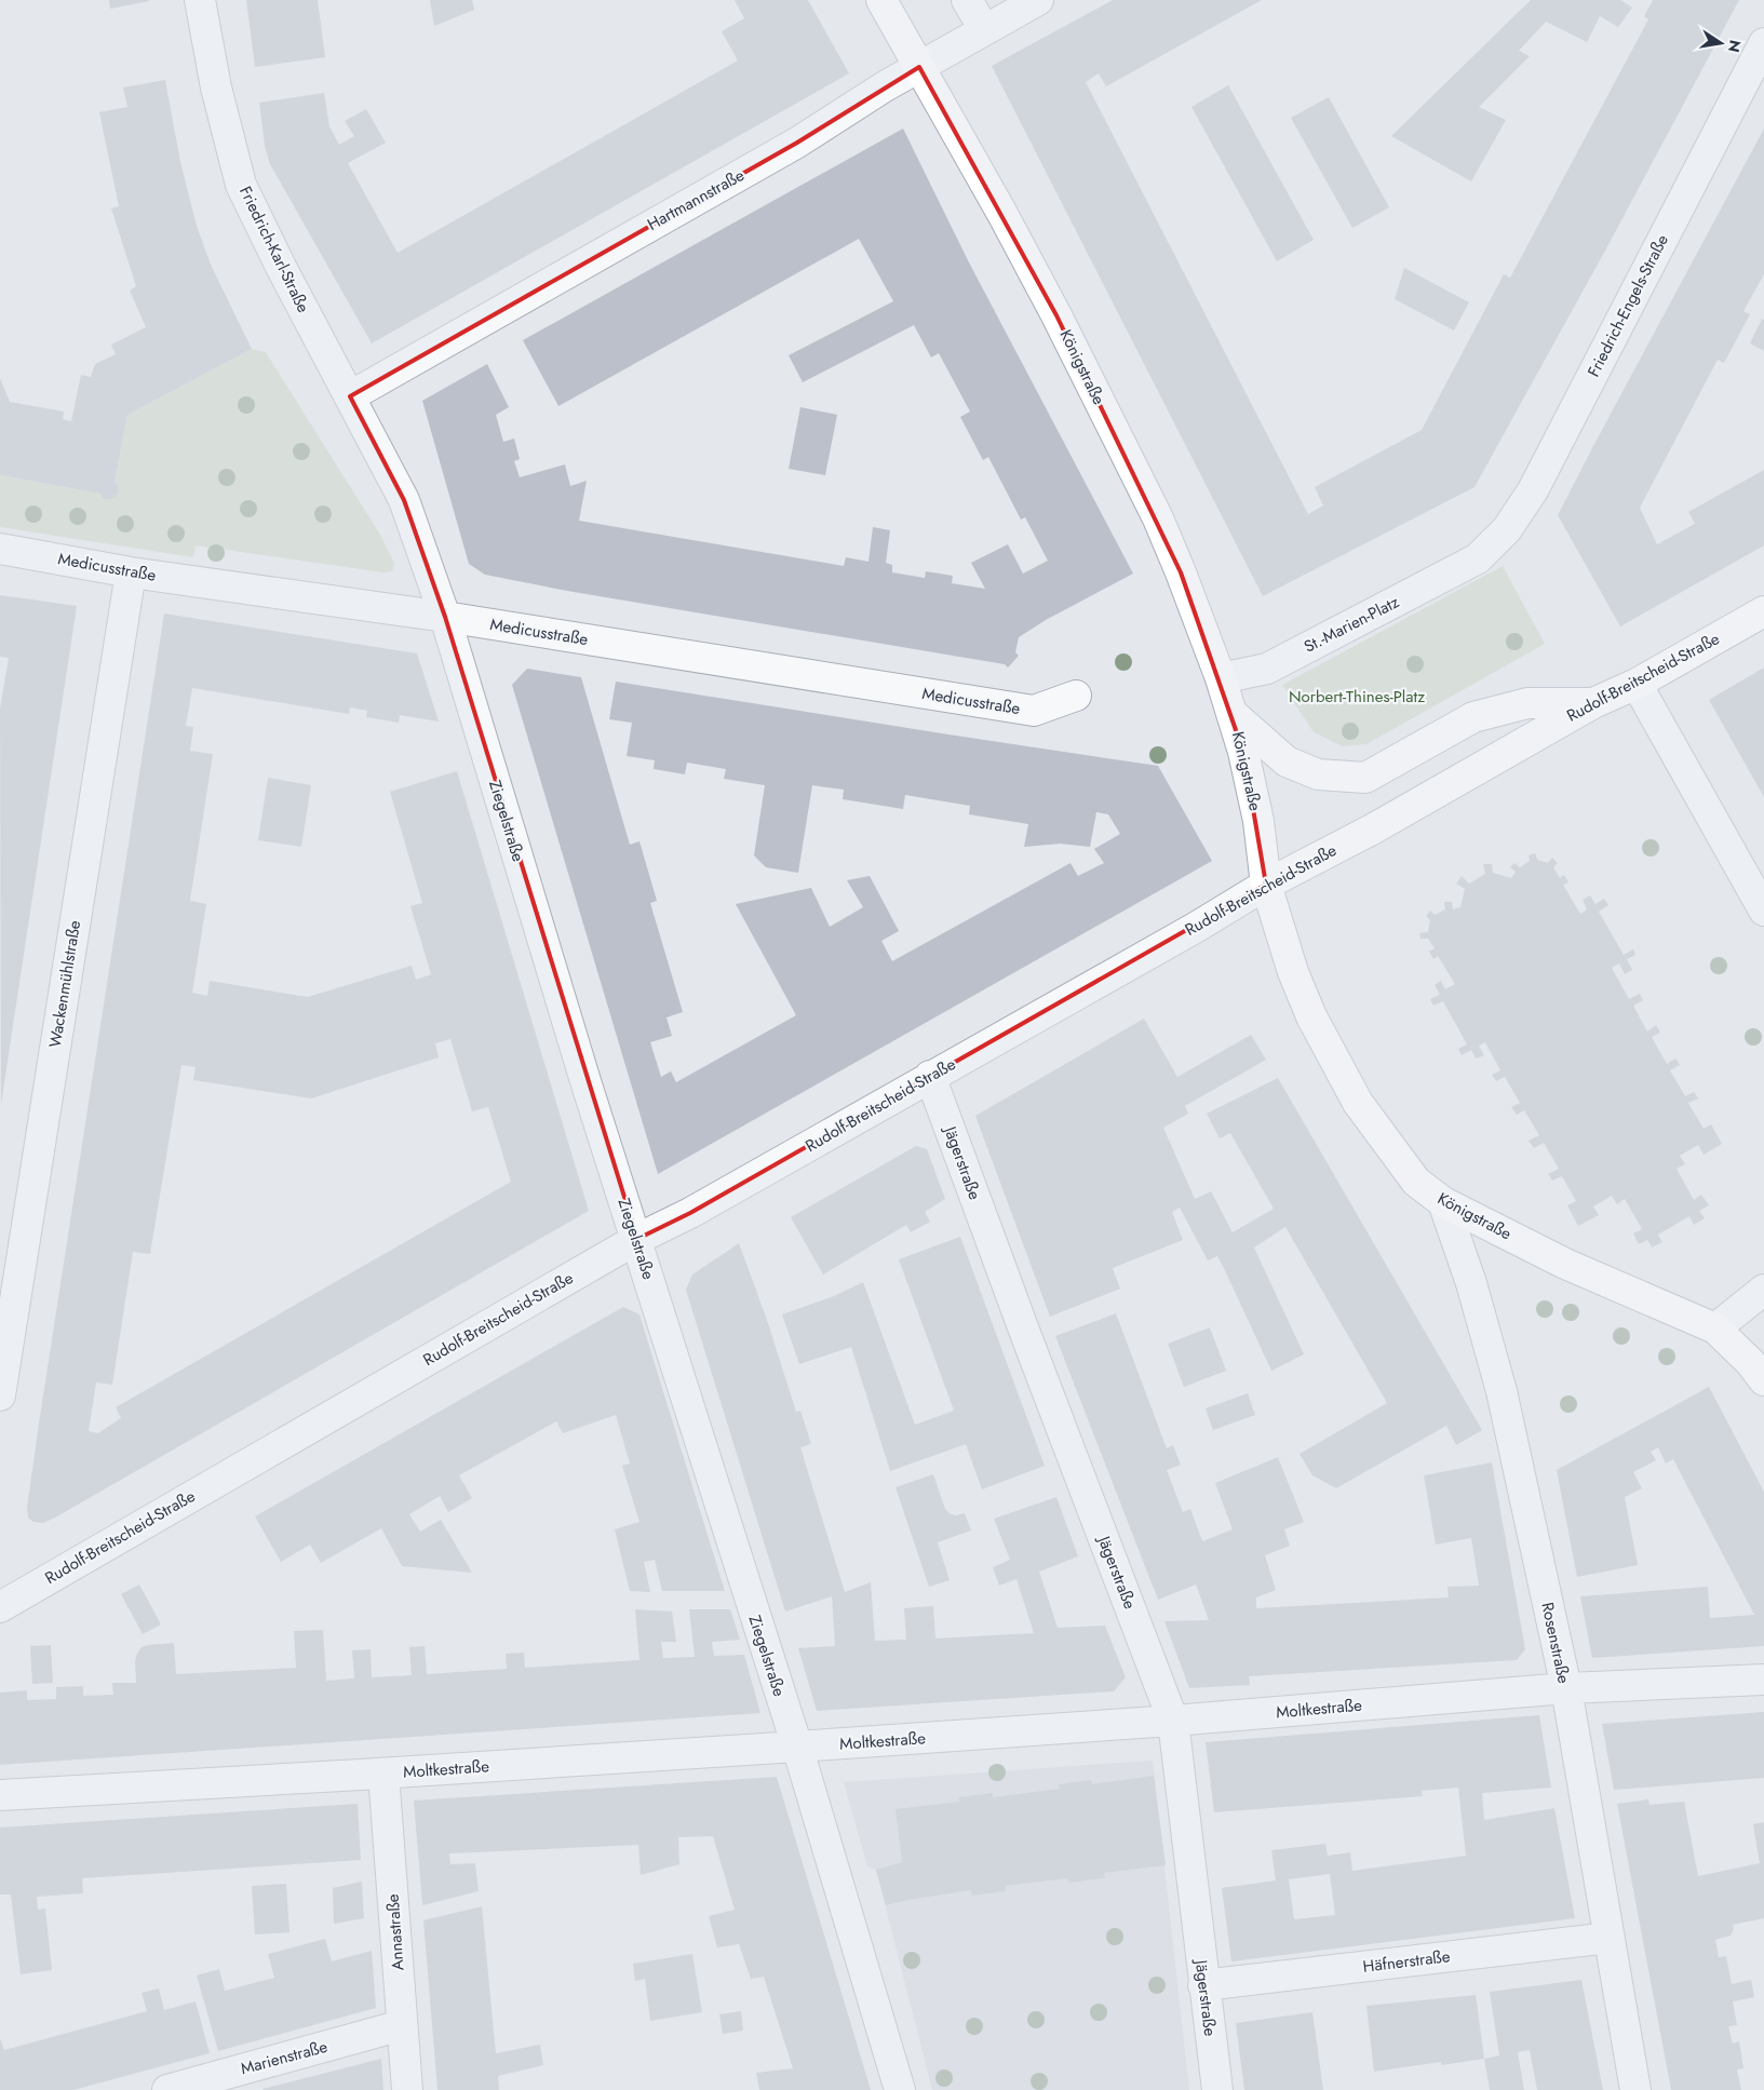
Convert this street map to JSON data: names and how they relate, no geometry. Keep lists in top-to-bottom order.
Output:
{
  "streets": {
    "main road": ["Königstraße", "Rudolf-Breitscheid-Straße"],
    "street": [
      "Hartmannstraße",
      "Friedrich-Karl-Straße",
      "Friedrich-Engels-Straße",
      "Medicusstraße",
      "St.-Marien-Platz",
      "Ziegelstraße",
      "Wackenmühlstraße",
      "Jägerstraße",
      "Rosenstraße",
      "Moltkestraße",
      "Annastraße",
      "Häfnerstraße",
      "Marienstraße"
    ]
  },
  "crossings": [
    ["Hartmannstraße", "Friedrich-Karl-Straße"],
    ["Hartmannstraße", "Königstraße"],
    ["Hartmannstraße", "Ziegelstraße"],
    ["Friedrich-Karl-Straße", "Ziegelstraße"],
    ["Friedrich-Engels-Straße", "St.-Marien-Platz"],
    ["Königstraße", "St.-Marien-Platz"],
    ["Königstraße", "Rudolf-Breitscheid-Straße"],
    ["Königstraße", "Rosenstraße"],
    ["Medicusstraße", "Ziegelstraße"],
    ["Medicusstraße", "Wackenmühlstraße"],
    ["Rudolf-Breitscheid-Straße", "Ziegelstraße"],
    ["Rudolf-Breitscheid-Straße", "Jägerstraße"],
    ["Ziegelstraße", "Moltkestraße"],
    ["Jägerstraße", "Moltkestraße"],
    ["Jägerstraße", "Häfnerstraße"],
    ["Rosenstraße", "Moltkestraße"],
    ["Rosenstraße", "Häfnerstraße"],
    ["Moltkestraße", "Annastraße"],
    ["Annastraße", "Marienstraße"]
  ],
  "parks": ["Norbert-Thines-Platz"],
  "north": "right"
}
